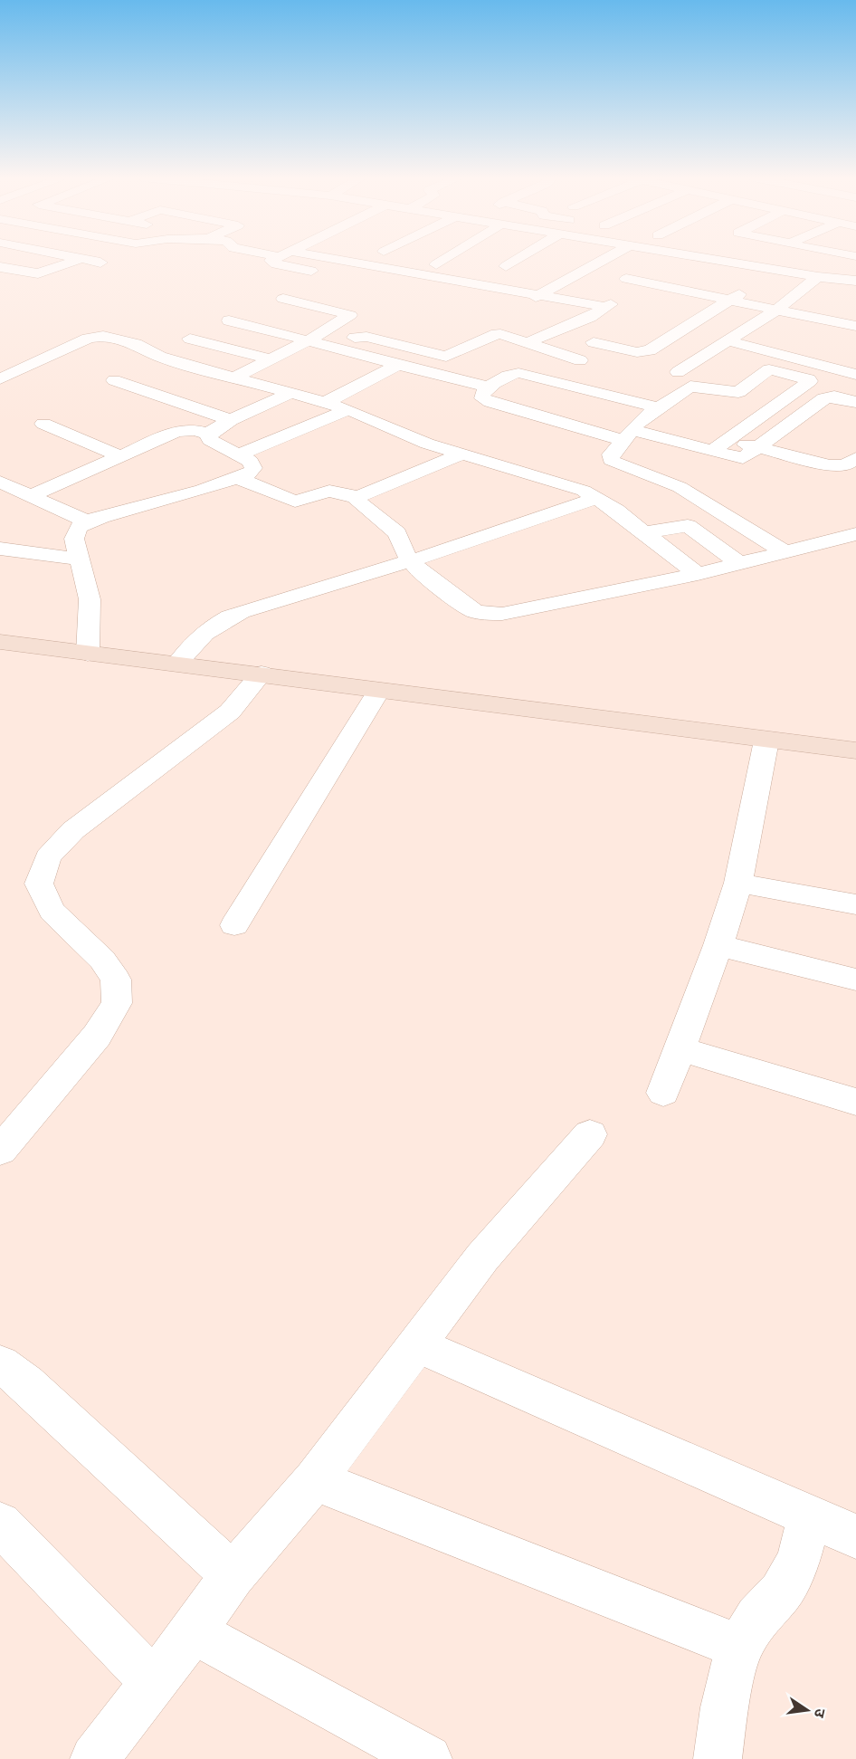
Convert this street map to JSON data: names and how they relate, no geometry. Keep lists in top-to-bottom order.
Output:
{
  "north": "right"
}
